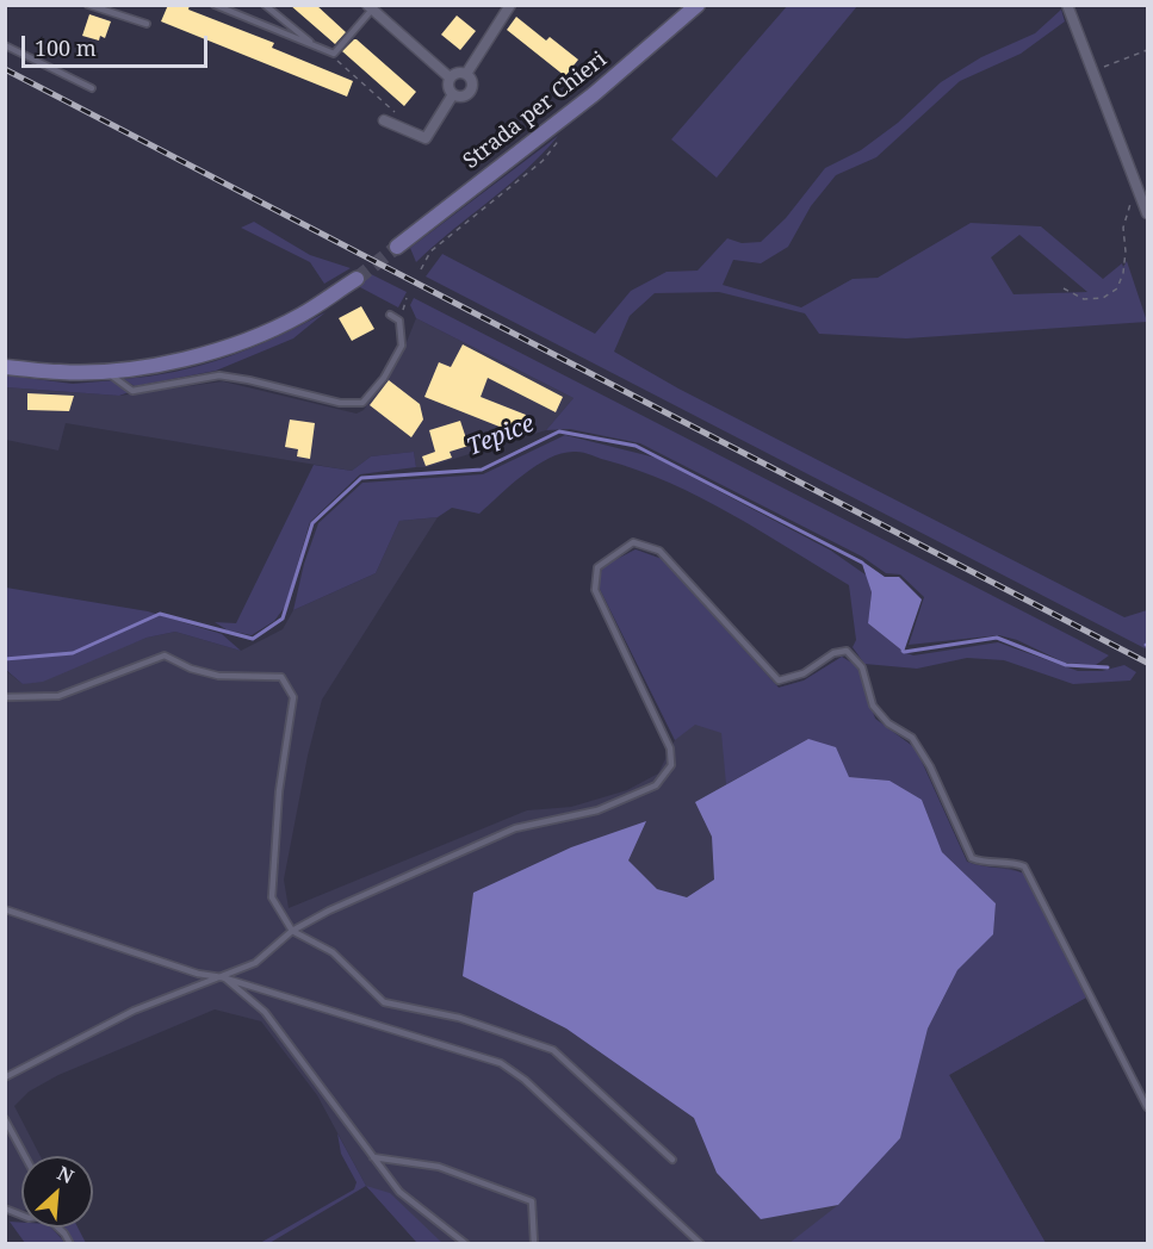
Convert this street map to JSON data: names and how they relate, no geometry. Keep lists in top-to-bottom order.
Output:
{
  "streets": {
    "main road": ["Strada per Chieri"]
  },
  "water": ["Tepice"],
  "scale_bar": "100 m",
  "north": "top right"
}
